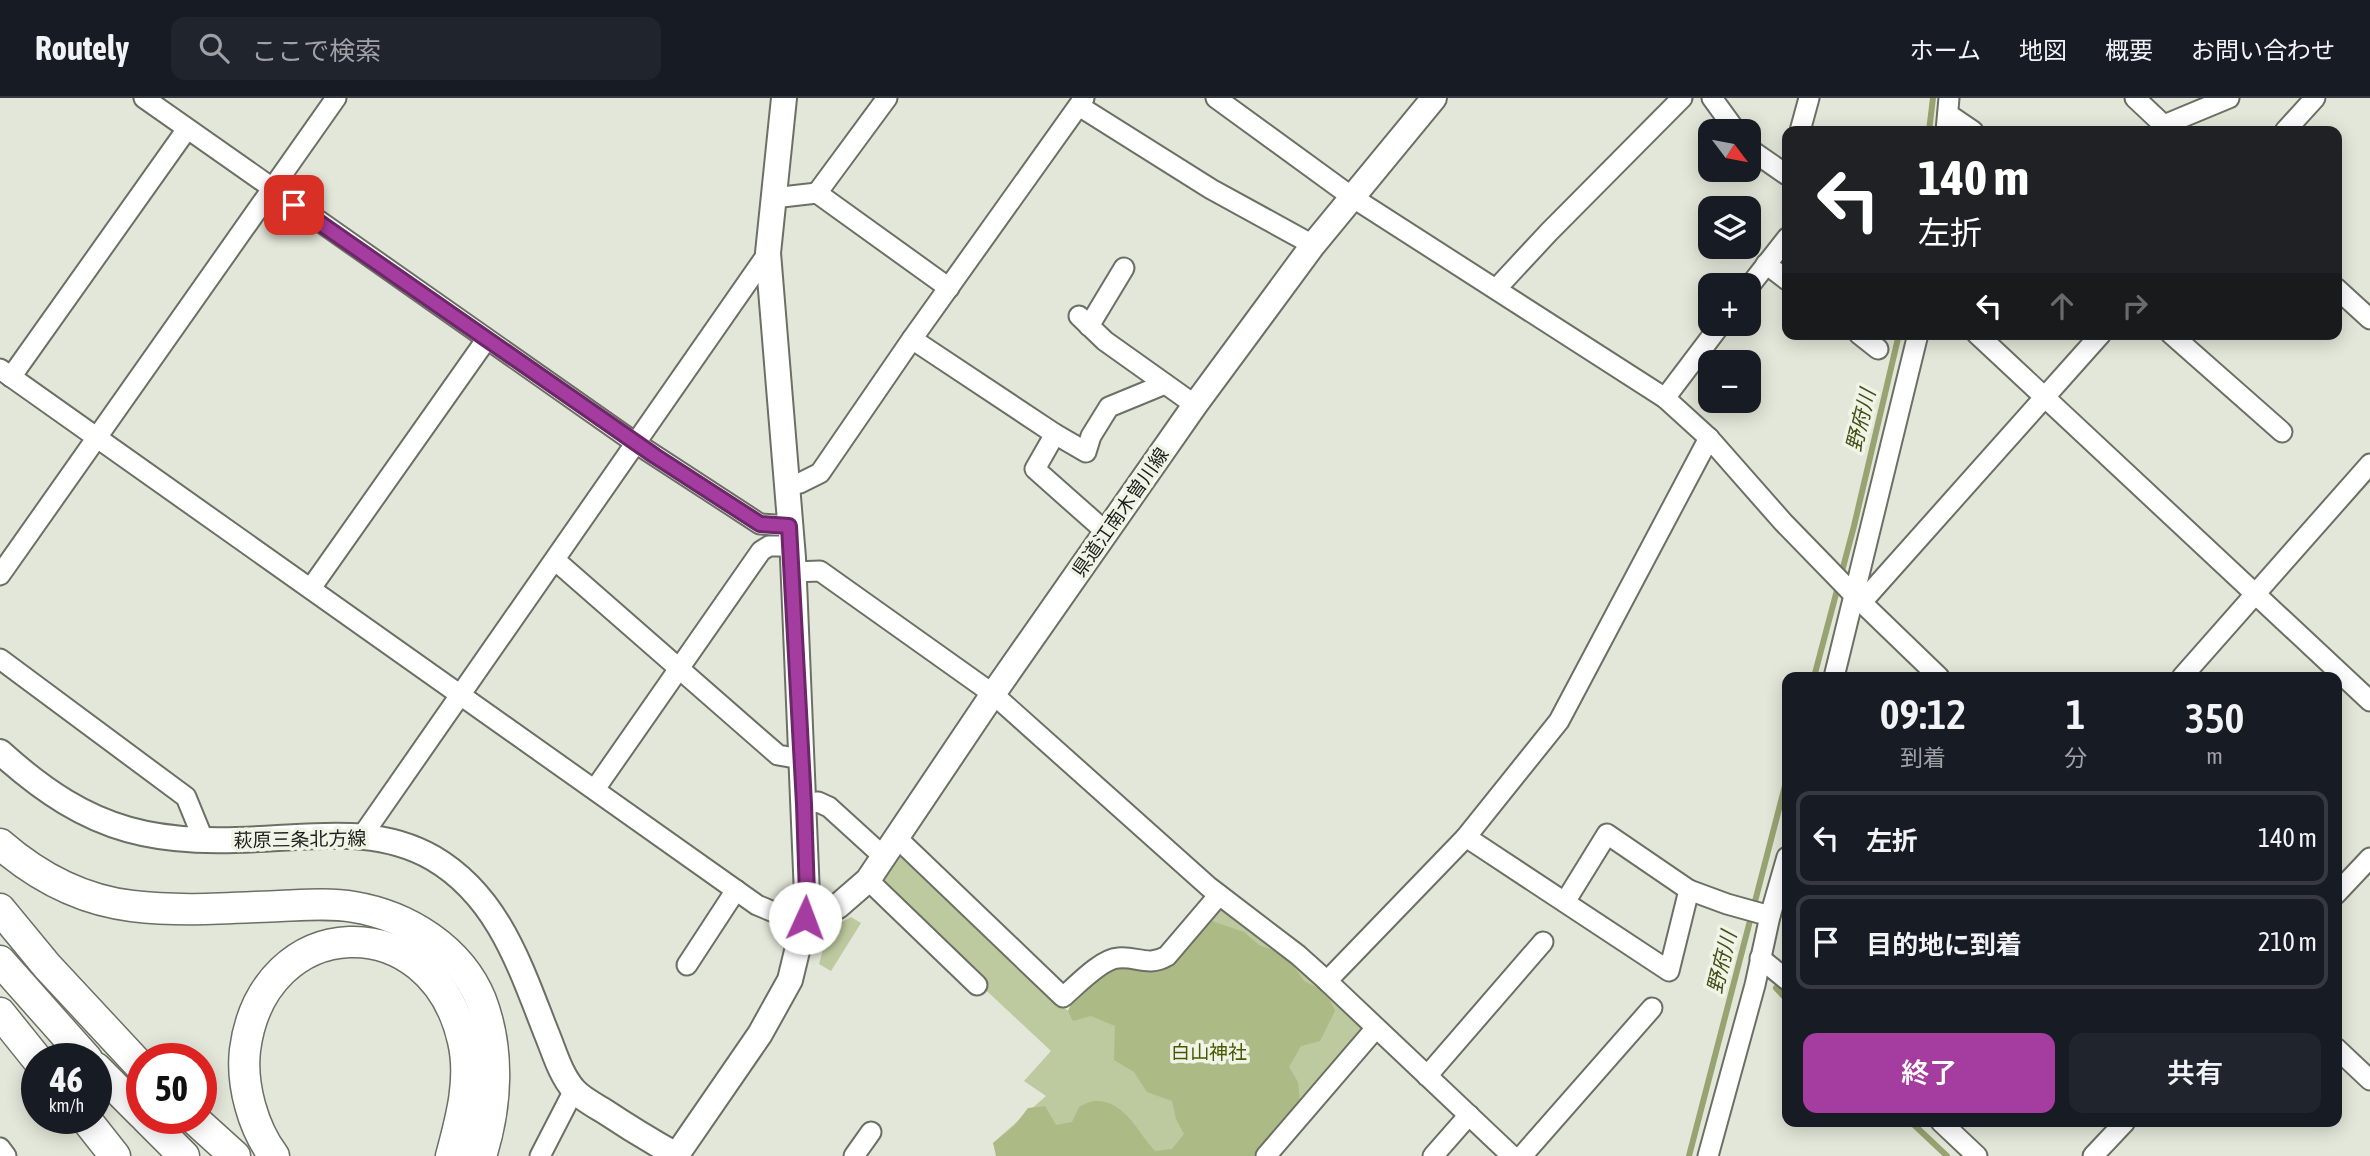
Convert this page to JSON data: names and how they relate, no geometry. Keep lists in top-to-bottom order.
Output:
{
  "streets": {
    "main road": ["県道江南木曽川線", "萩原三条北方線"]
  },
  "water": ["野府川"],
  "parks": ["白山神社"],
  "north": "bottom right",
  "page": {
    "header": "Routely",
    "search": "ここで検索",
    "nav": [
      "ホーム",
      "地図",
      "概要",
      "お問い合わせ"
    ],
    "map_buttons": ["+", "−"],
    "turn": ["140 m", "左折"],
    "eta": [
      "09:12",
      "到着",
      "1",
      "分",
      "350",
      "m"
    ],
    "list": [
      {
        "name": "左折",
        "value": "140 m"
      },
      {
        "name": "目的地に到着",
        "value": "210 m"
      }
    ],
    "buttons": ["終了", "共有"],
    "speed": "46 km/h",
    "limit": "50"
  }
}
